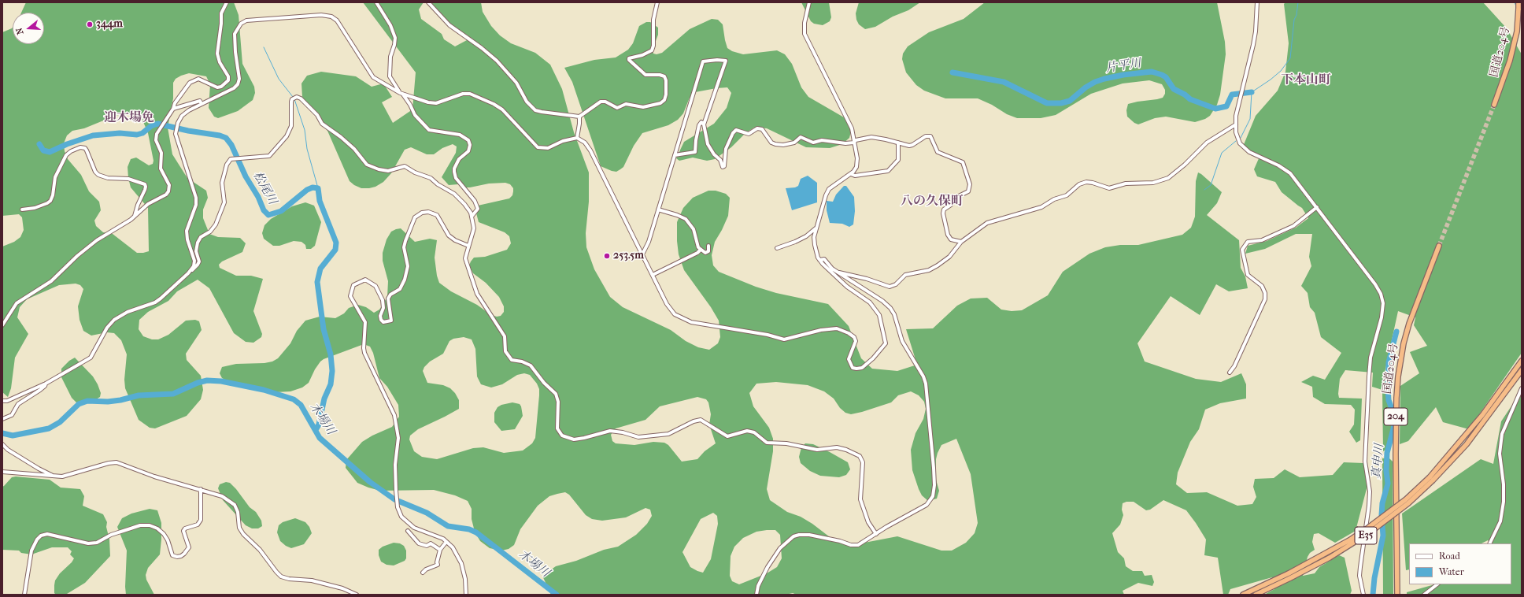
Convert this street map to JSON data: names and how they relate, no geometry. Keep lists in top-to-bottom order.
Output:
{
  "streets": {
    "highway": ["国道204号", "204", "E35"]
  },
  "districts": ["下本山町", "迎木場免", "八の久保町"],
  "water": [
    "片平川",
    "松尾川",
    "木場川",
    "真申川"
  ],
  "places": ["344m", "253.5m"],
  "legend": ["Road", "Water"],
  "north": "left"
}
